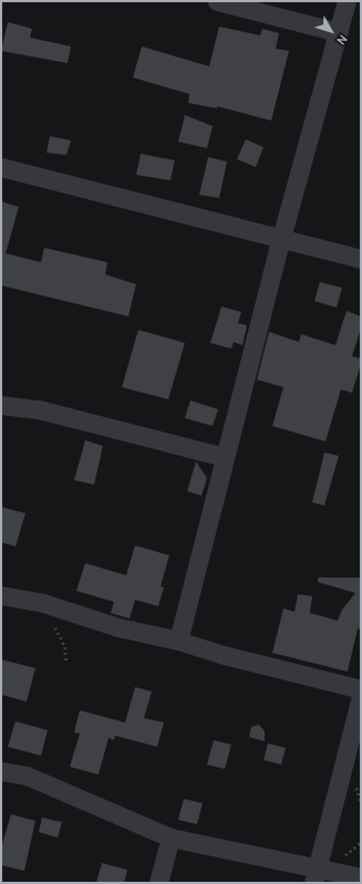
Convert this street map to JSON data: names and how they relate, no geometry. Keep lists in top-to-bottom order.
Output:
{
  "north": "bottom right"
}
